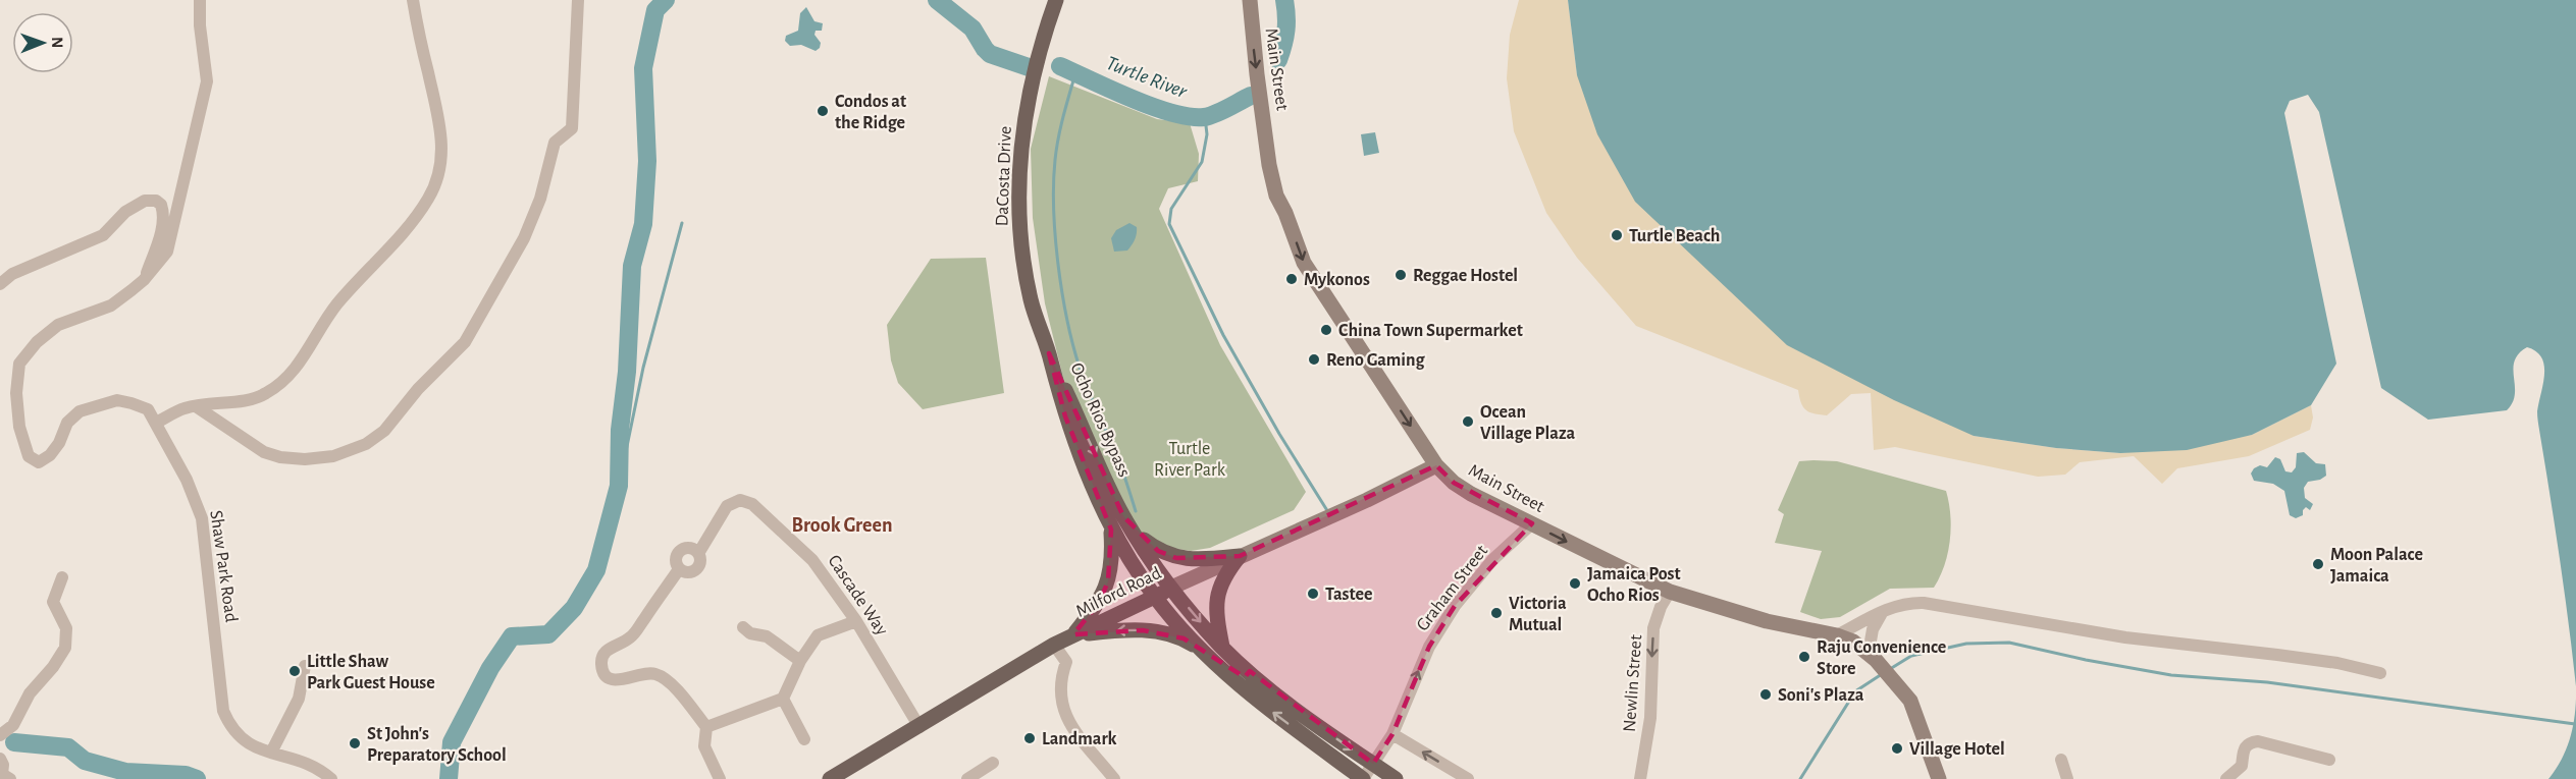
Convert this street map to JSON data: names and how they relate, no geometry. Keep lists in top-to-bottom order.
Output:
{
  "streets": {
    "main road": ["DaCosta Drive", "Ocho Rios Bypass", "Milford Road"],
    "street": [
      "Main Street",
      "Shaw Park Road",
      "Graham Street",
      "Cascade Way",
      "Newlin Street"
    ]
  },
  "crossings": [
    ["Main Street", "Graham Street"],
    ["Main Street", "Milford Road"],
    ["Main Street", "Newlin Street"],
    ["DaCosta Drive", "Ocho Rios Bypass"],
    ["Ocho Rios Bypass", "Graham Street"],
    ["Ocho Rios Bypass", "Milford Road"],
    ["Milford Road", "Cascade Way"]
  ],
  "one_way": ["Main Street", "Graham Street", "Newlin Street"],
  "districts": ["Brook Green"],
  "water": ["Turtle River"],
  "parks": ["Turtle River Park"],
  "places": [
    "Condos at the Ridge",
    "Turtle Beach",
    "Reggae Hostel",
    "Mykonos",
    "China Town Supermarket",
    "Reno Gaming",
    "Ocean Village Plaza",
    "Moon Palace Jamaica",
    "Jamaica Post Ocho Rios",
    "Tastee",
    "Victoria Mutual",
    "Raju Convenience Store",
    "Little Shaw Park Guest House",
    "Soni's Plaza",
    "Landmark",
    "St John's Preparatory School",
    "Village Hotel"
  ],
  "north": "right"
}
